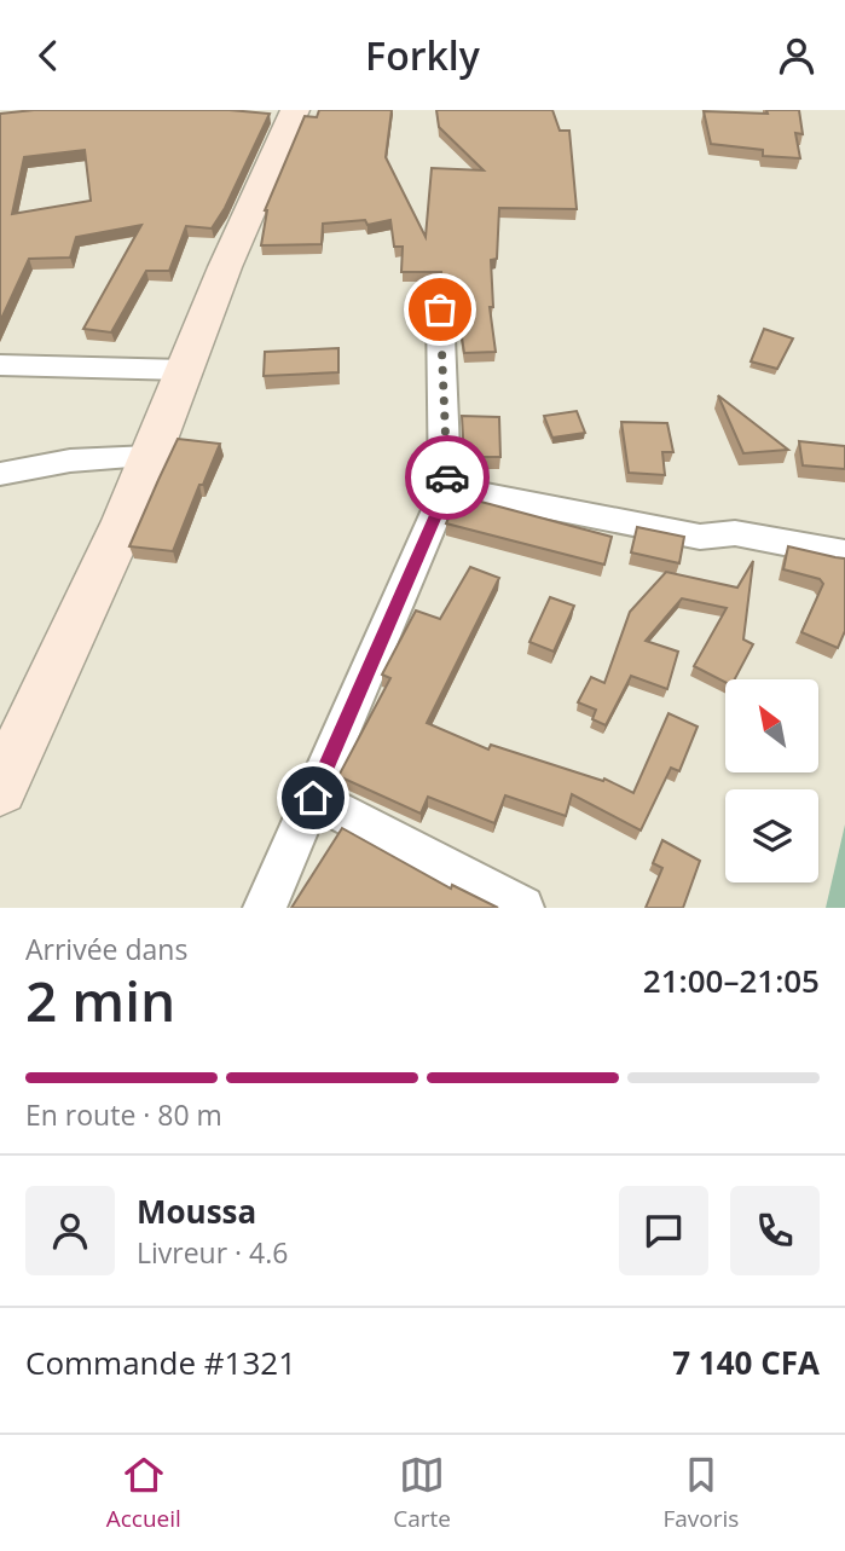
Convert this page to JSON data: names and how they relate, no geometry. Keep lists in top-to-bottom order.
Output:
{
  "north": "top left",
  "page": {
    "header": "Forkly",
    "heading": ["2 min", "Arrivée dans", "21:00–21:05"],
    "panel": [
      "Moussa",
      "Livreur · 4.6",
      "Commande #1321",
      "7 140 CFA"
    ],
    "bar": "En route · 80 m",
    "tabs": ["Accueil", "Carte", "Favoris"]
  }
}
